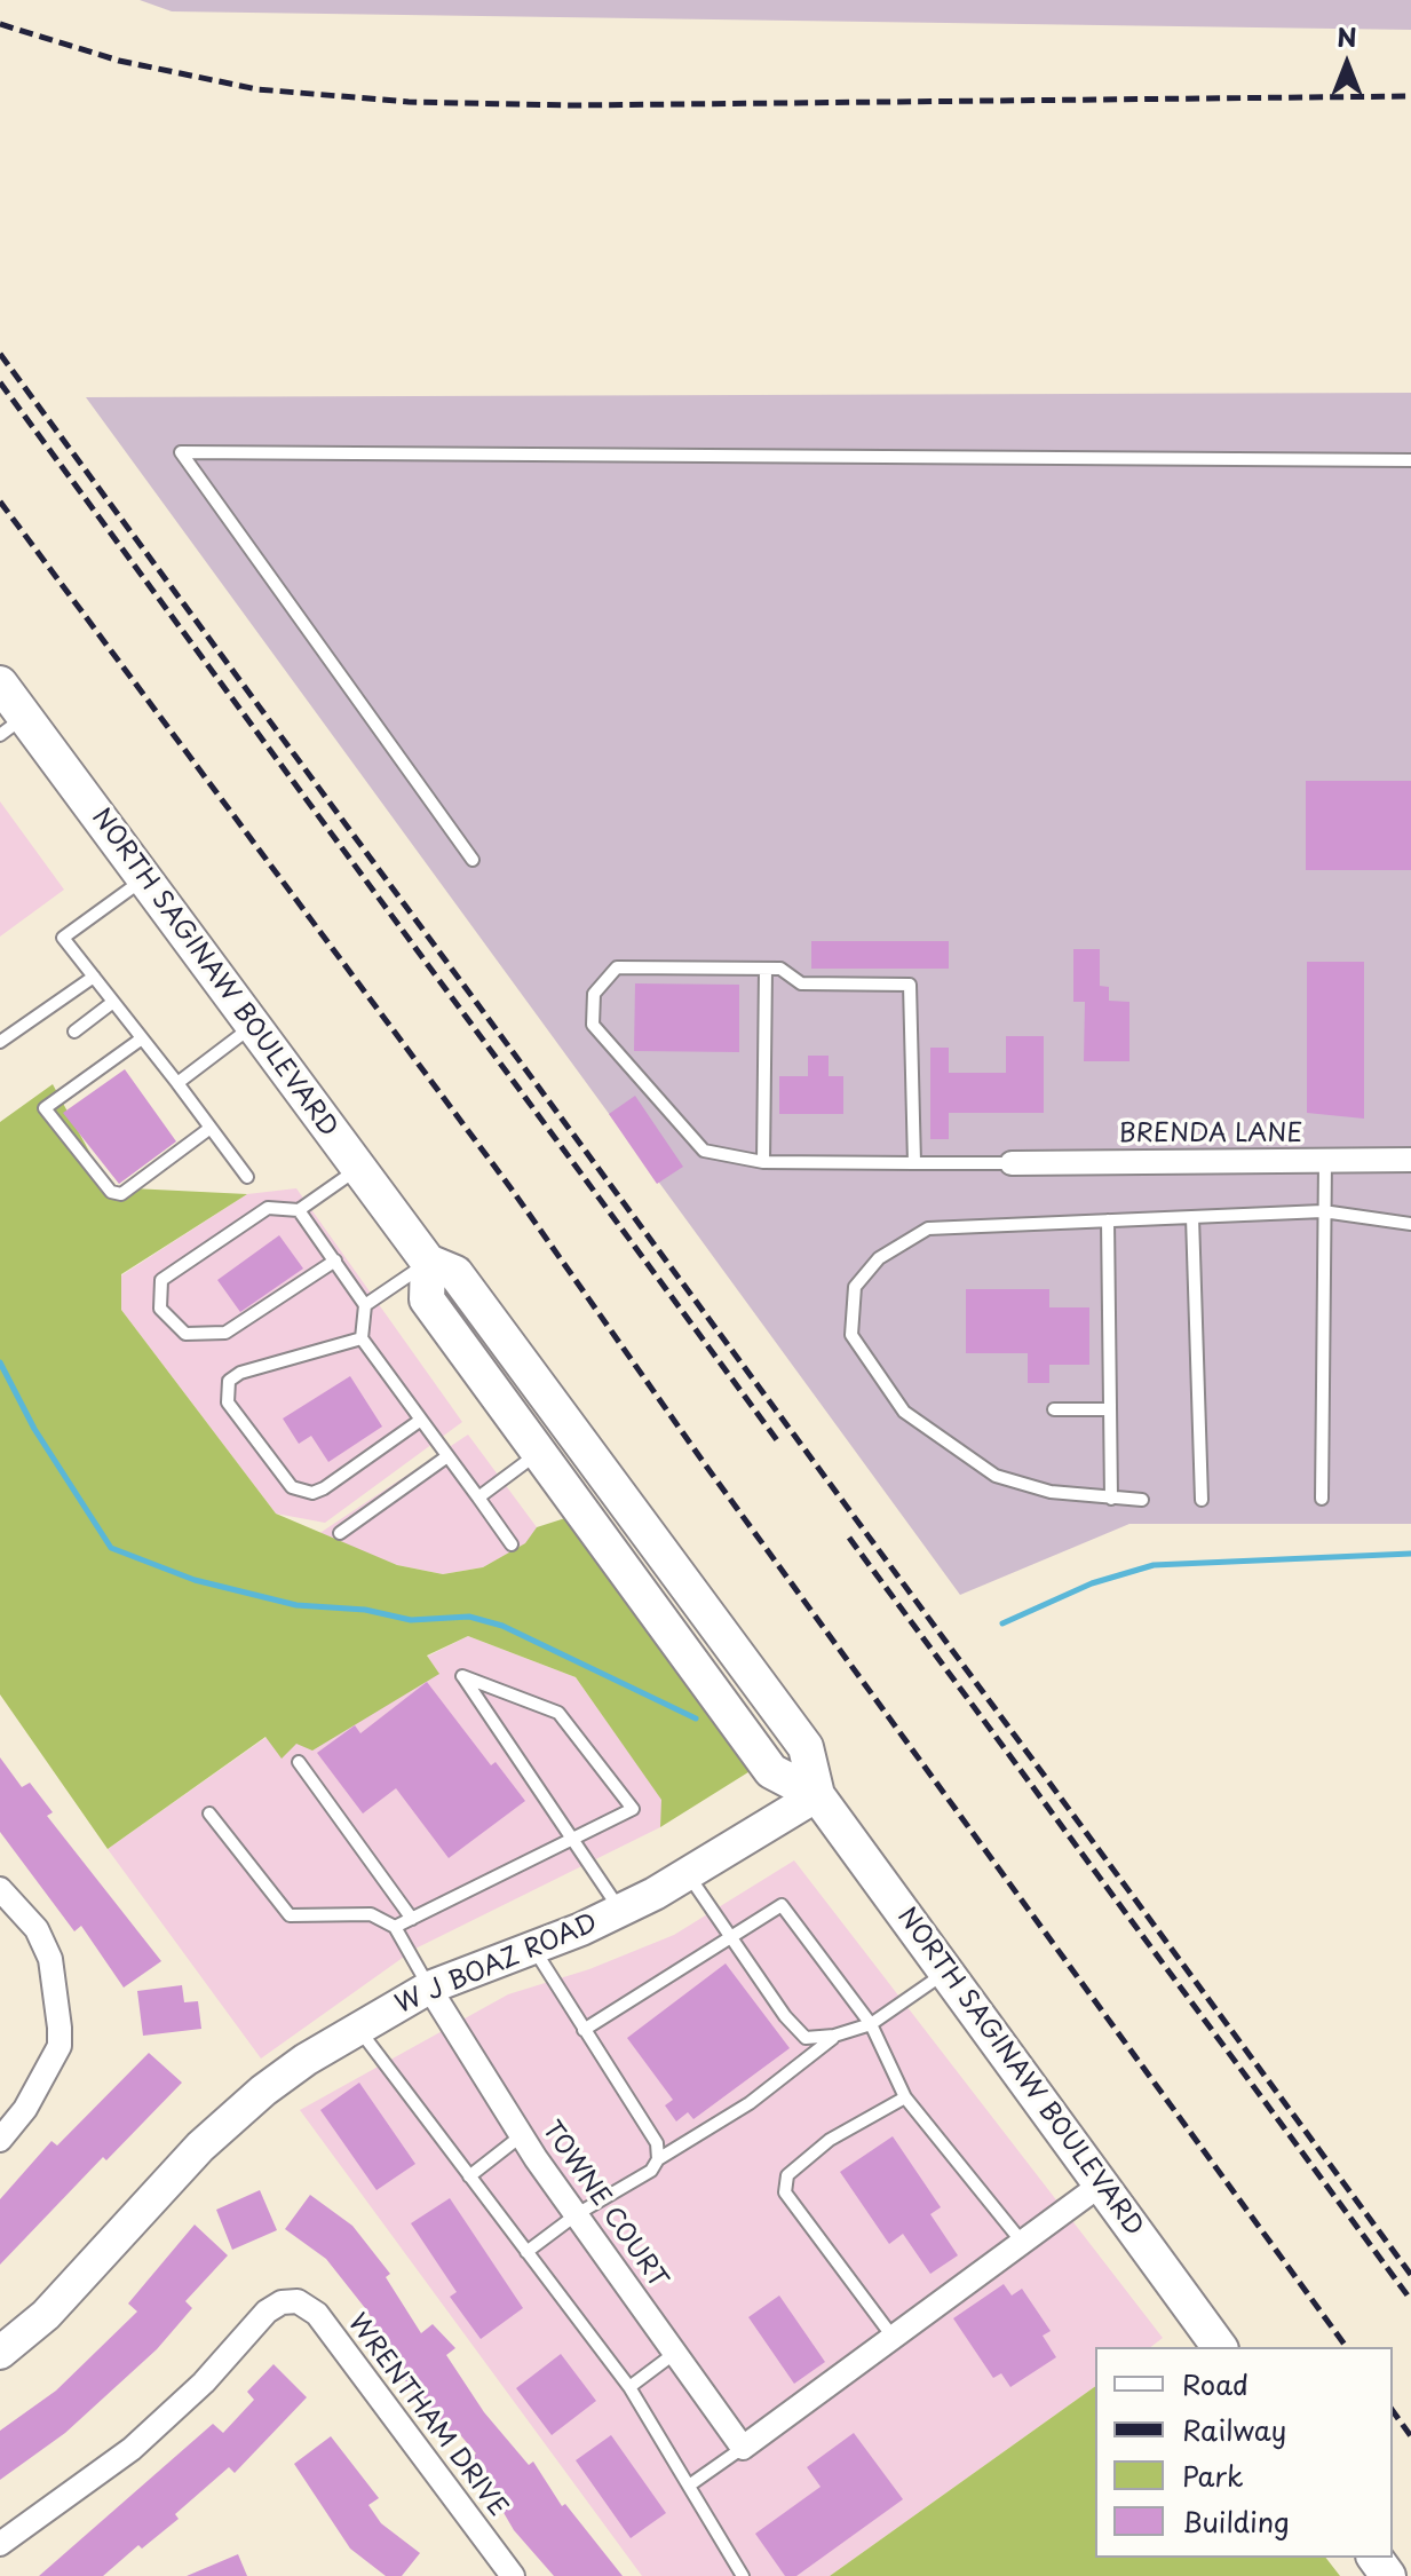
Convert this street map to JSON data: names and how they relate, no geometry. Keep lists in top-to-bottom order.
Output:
{
  "streets": {
    "main road": ["NORTH SAGINAW BOULEVARD", "W J BOAZ ROAD"],
    "street": ["BRENDA LANE", "TOWNE COURT", "WRENTHAM DRIVE"]
  },
  "crossings": [
    ["NORTH SAGINAW BOULEVARD", "W J BOAZ ROAD"],
    ["W J BOAZ ROAD", "TOWNE COURT"]
  ],
  "legend": [
    "Road",
    "Railway",
    "Park",
    "Building"
  ],
  "north": "top"
}
